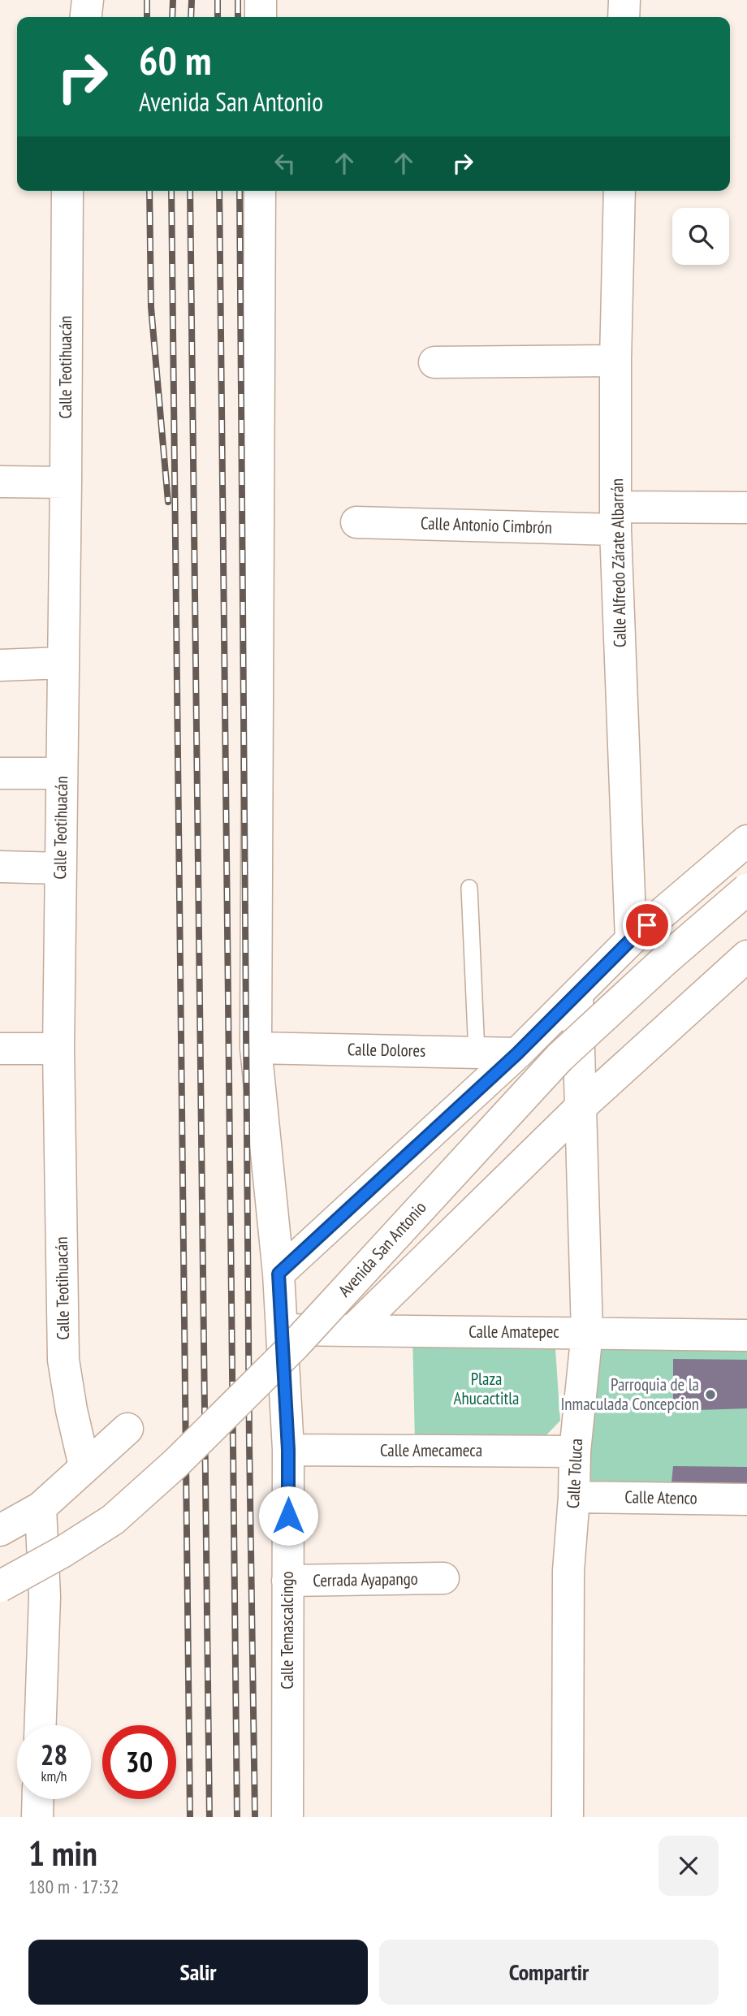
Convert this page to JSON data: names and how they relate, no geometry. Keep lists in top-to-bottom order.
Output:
{
  "streets": {
    "street": [
      "Calle Teotihuacán",
      "Calle Antonio Cimbrón",
      "Calle Alfredo Zárate Albarrán",
      "Calle Dolores",
      "Avenida San Antonio",
      "Calle Amatepec",
      "Calle Amecameca",
      "Calle Toluca",
      "Calle Atenco",
      "Cerrada Ayapango",
      "Calle Temascalcingo"
    ]
  },
  "crossings": [
    ["Calle Antonio Cimbrón", "Calle Alfredo Zárate Albarrán"],
    ["Calle Dolores", "Calle Temascalcingo"],
    ["Avenida San Antonio", "Calle Amatepec"],
    ["Avenida San Antonio", "Calle Toluca"],
    ["Calle Amatepec", "Calle Toluca"],
    ["Calle Amatepec", "Calle Temascalcingo"],
    ["Calle Amecameca", "Calle Toluca"],
    ["Calle Amecameca", "Calle Temascalcingo"],
    ["Calle Toluca", "Calle Atenco"],
    ["Cerrada Ayapango", "Calle Temascalcingo"]
  ],
  "parks": ["Plaza Ahucactitla"],
  "places": ["Parroquia de la Inmaculada Concepcion"],
  "page": {
    "turn": ["60 m", "Avenida San Antonio"],
    "speed": "28 km/h",
    "limit": "30",
    "heading": ["1 min", "180 m · 17:32"],
    "buttons": ["Salir", "Compartir"]
  }
}
